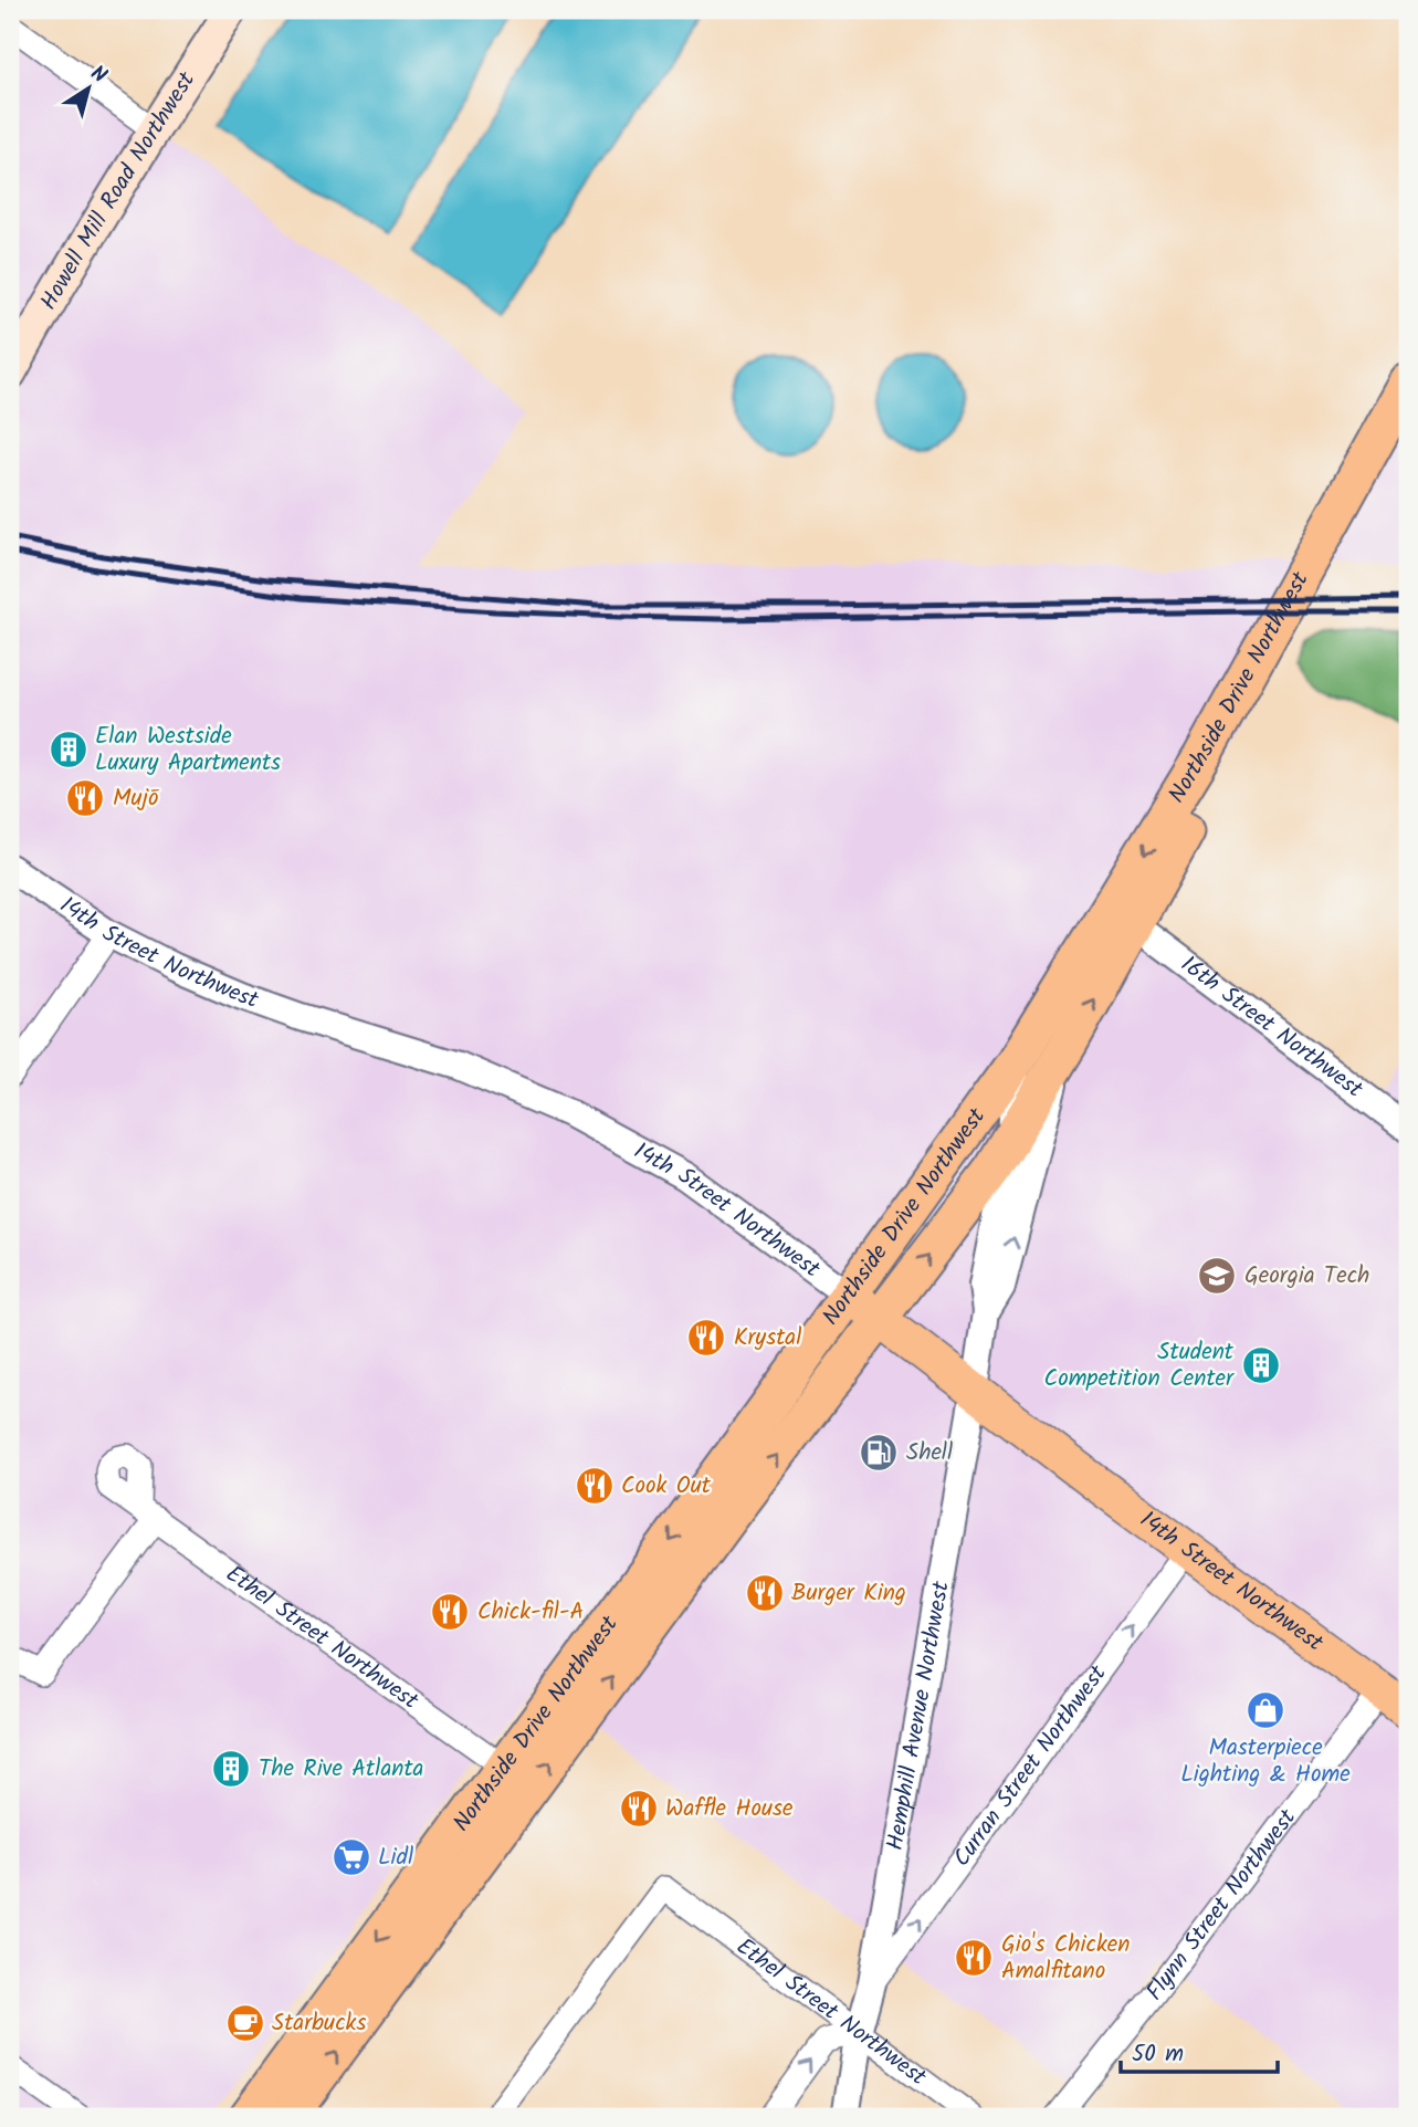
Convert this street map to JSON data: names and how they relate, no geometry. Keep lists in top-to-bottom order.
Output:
{
  "streets": {
    "highway": ["Northside Drive Northwest"],
    "main road": ["Howell Mill Road Northwest", "14th Street Northwest"],
    "street": [
      "16th Street Northwest",
      "Ethel Street Northwest",
      "Hemphill Avenue Northwest",
      "Curran Street Northwest",
      "Flynn Street Northwest"
    ]
  },
  "crossings": [
    ["Northside Drive Northwest", "14th Street Northwest"],
    ["Northside Drive Northwest", "16th Street Northwest"],
    ["Northside Drive Northwest", "Ethel Street Northwest"],
    ["Northside Drive Northwest", "Hemphill Avenue Northwest"],
    ["14th Street Northwest", "Hemphill Avenue Northwest"],
    ["14th Street Northwest", "Curran Street Northwest"],
    ["14th Street Northwest", "Flynn Street Northwest"],
    ["Ethel Street Northwest", "Hemphill Avenue Northwest"],
    ["Hemphill Avenue Northwest", "Curran Street Northwest"]
  ],
  "one_way": ["Curran Street Northwest"],
  "places": {
    "building": ["Elan Westside Luxury Apartments", "Student Competition Center", "The Rive Atlanta"],
    "restaurant": [
      "Mujō",
      "Krystal",
      "Cook Out",
      "Burger King",
      "Chick-fil-A",
      "Waffle House",
      "Gio's Chicken Amalfitano"
    ],
    "school or university": ["Georgia Tech"],
    "fuel station": ["Shell"],
    "shop": ["Masterpiece Lighting & Home"],
    "supermarket": ["Lidl"],
    "cafe": ["Starbucks"]
  },
  "scale_bar": "50 m",
  "north": "top right"
}
